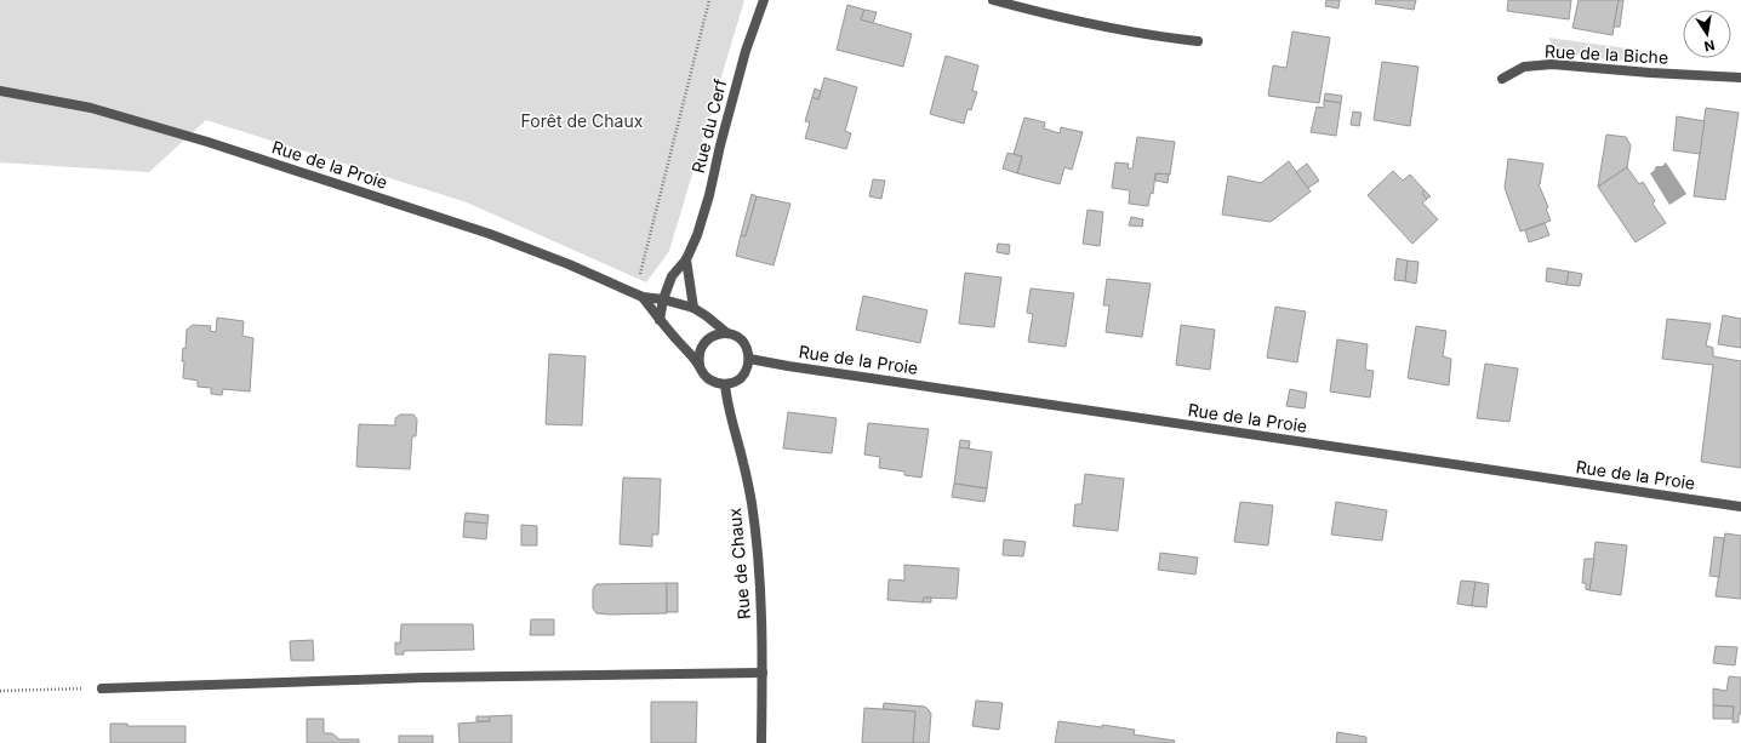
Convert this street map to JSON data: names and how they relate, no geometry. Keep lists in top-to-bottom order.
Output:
{
  "streets": {
    "street": [
      "Rue de la Biche",
      "Rue du Cerf",
      "Rue de la Proie",
      "Rue de Chaux"
    ]
  },
  "crossings": [
    ["Rue du Cerf", "Rue de la Proie"],
    ["Rue de la Proie", "Rue de Chaux"]
  ],
  "parks": ["Forêt de Chaux"],
  "north": "bottom"
}
